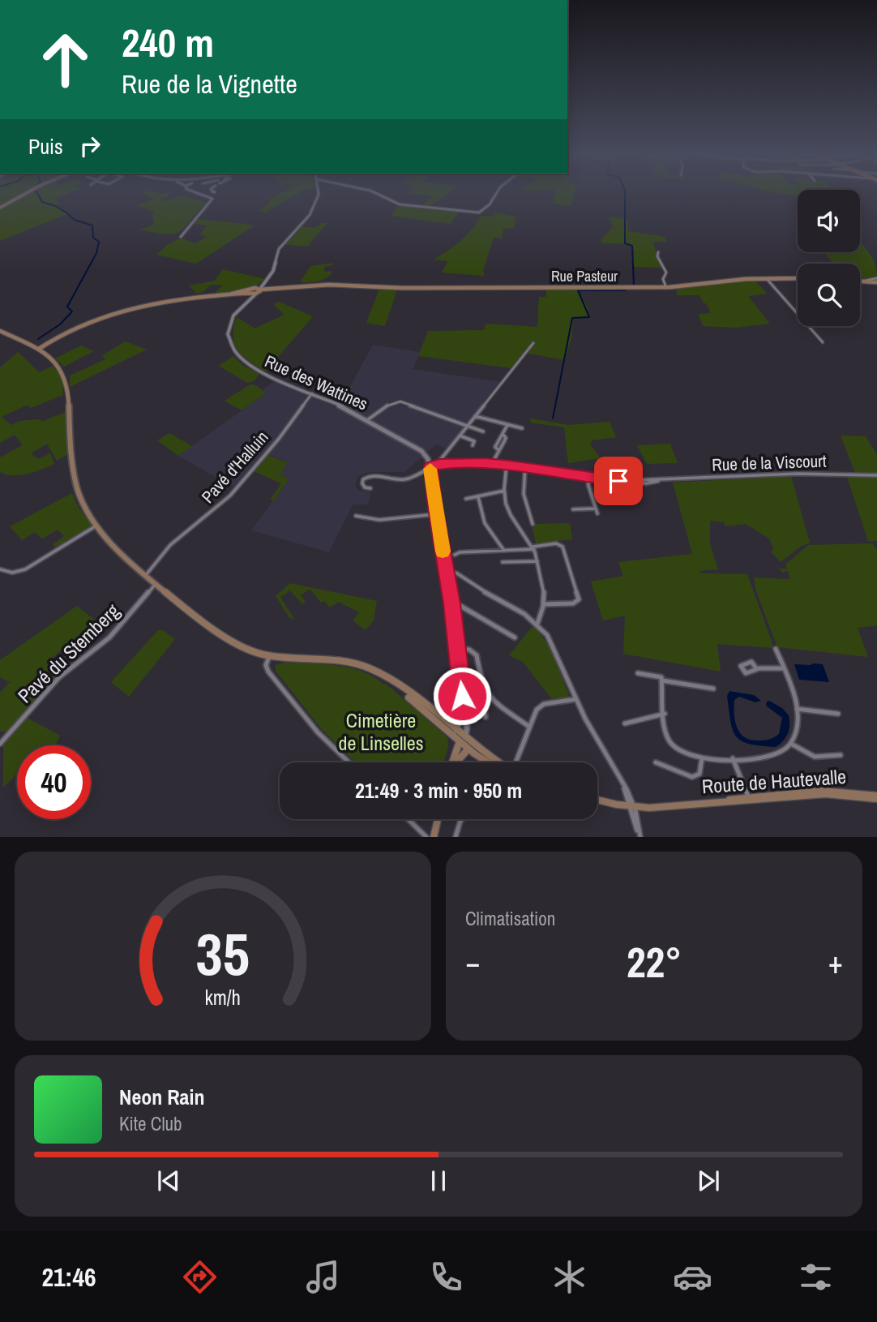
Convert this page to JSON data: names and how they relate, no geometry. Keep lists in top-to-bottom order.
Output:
{
  "streets": {
    "main road": ["Rue Pasteur", "Route de Hautevalle"],
    "street": [
      "Rue des Wattines",
      "Rue de la Viscourt",
      "Pavé d'Halluin",
      "Pavé du Stemberg"
    ]
  },
  "crossings": [
    ["Rue Pasteur", "Rue des Wattines"],
    ["Rue des Wattines", "Rue de la Viscourt"],
    ["Rue des Wattines", "Pavé d'Halluin"]
  ],
  "parks": ["Cimetière de Linselles"],
  "page": {
    "turn": ["240 m", "Rue de la Vignette"],
    "then": "Puis",
    "limit": "40",
    "trip": "21:49 · 3 min · 950 m",
    "tile": "Climatisation",
    "heat": ["−", "22°", "+"],
    "song": ["Neon Rain", "Kite Club"],
    "tabs": "21:46",
    "gauge": ["35", "km/h"]
  }
}
